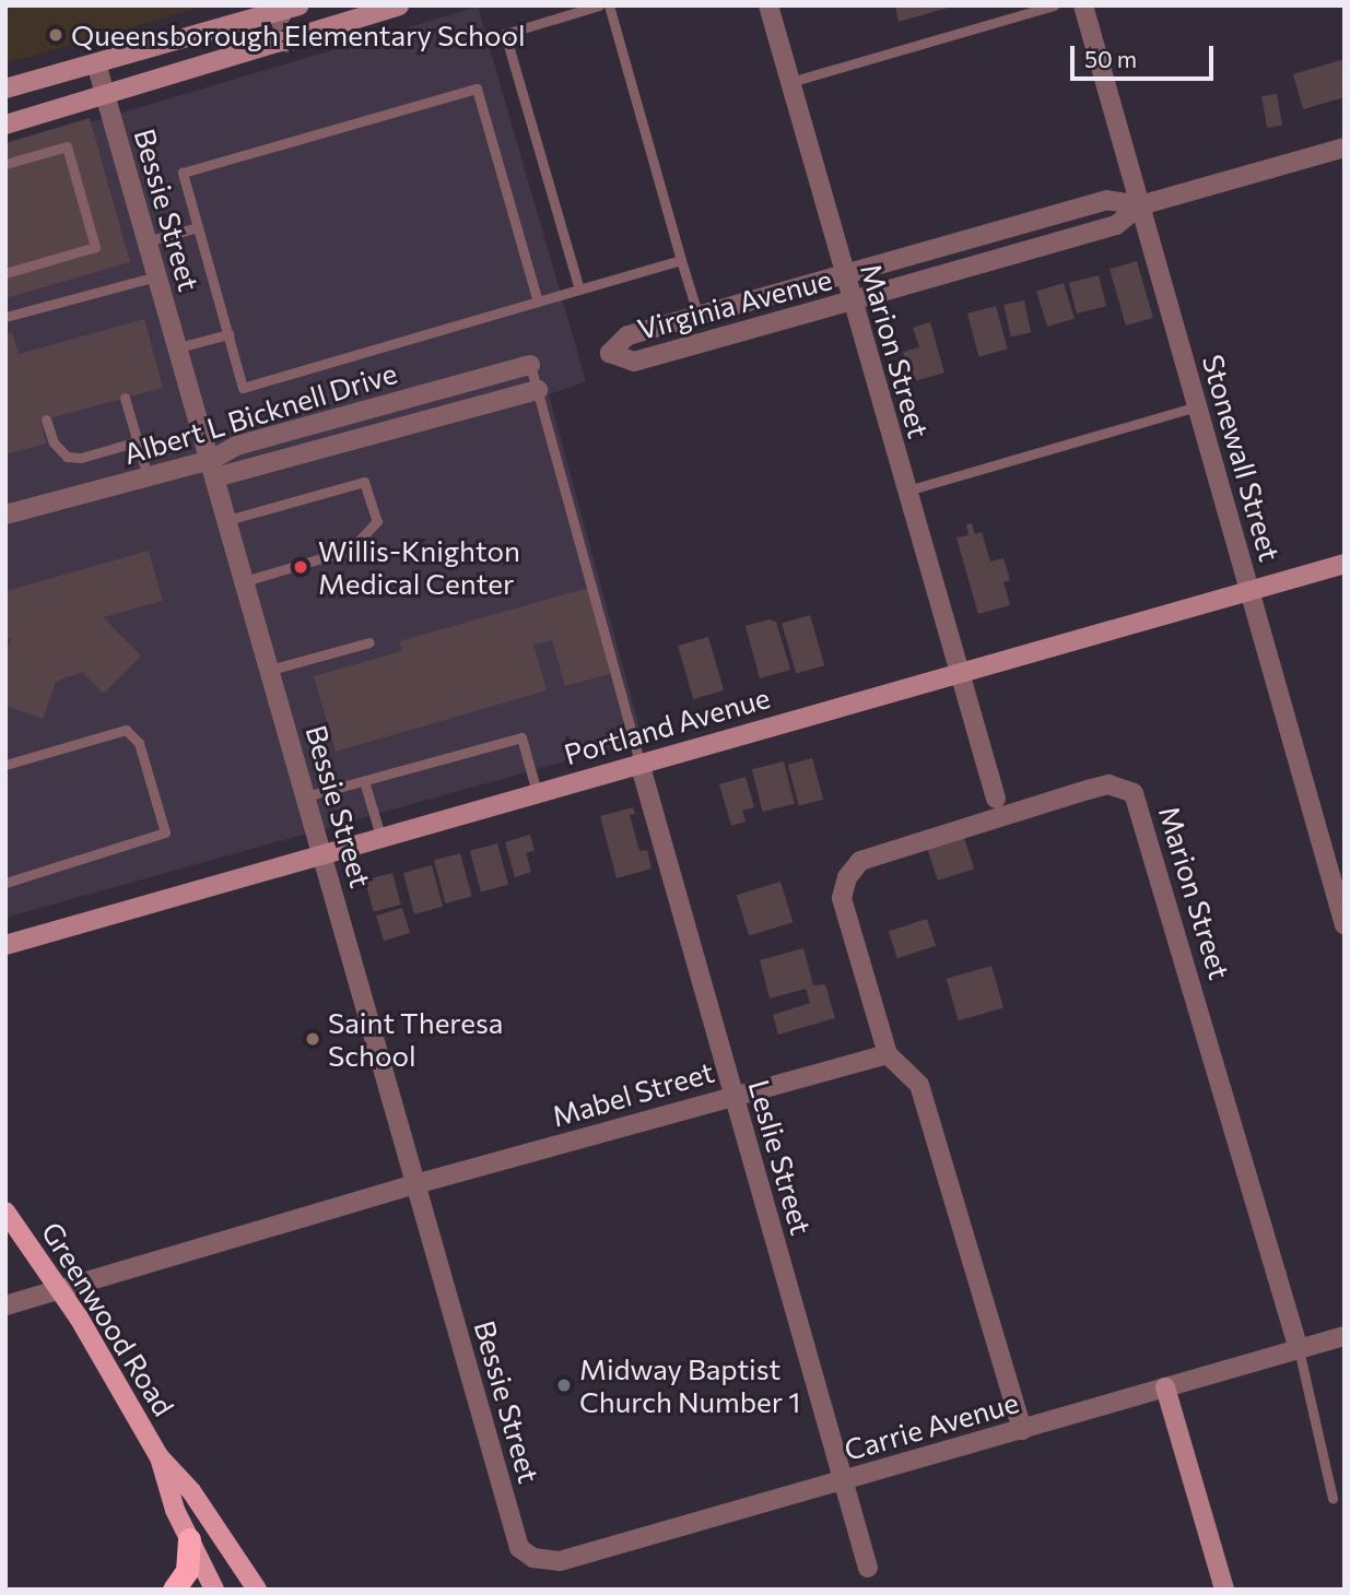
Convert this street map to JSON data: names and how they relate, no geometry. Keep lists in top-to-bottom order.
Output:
{
  "streets": {
    "main road": ["Greenwood Road"],
    "street": [
      "Bessie Street",
      "Virginia Avenue",
      "Marion Street",
      "Albert L Bicknell Drive",
      "Stonewall Street",
      "Portland Avenue",
      "Mabel Street",
      "Leslie Street",
      "Carrie Avenue"
    ]
  },
  "crossings": [
    ["Bessie Street", "Albert L Bicknell Drive"],
    ["Bessie Street", "Portland Avenue"],
    ["Bessie Street", "Mabel Street"],
    ["Bessie Street", "Carrie Avenue"],
    ["Virginia Avenue", "Marion Street"],
    ["Virginia Avenue", "Stonewall Street"],
    ["Marion Street", "Portland Avenue"],
    ["Marion Street", "Mabel Street"],
    ["Marion Street", "Carrie Avenue"],
    ["Stonewall Street", "Portland Avenue"],
    ["Portland Avenue", "Leslie Street"],
    ["Mabel Street", "Leslie Street"],
    ["Mabel Street", "Greenwood Road"],
    ["Leslie Street", "Carrie Avenue"]
  ],
  "places": [
    "Queensborough Elementary School",
    "Willis-Knighton Medical Center",
    "Saint Theresa School",
    "Midway Baptist Church Number 1"
  ],
  "scale_bar": "50 m"
}
